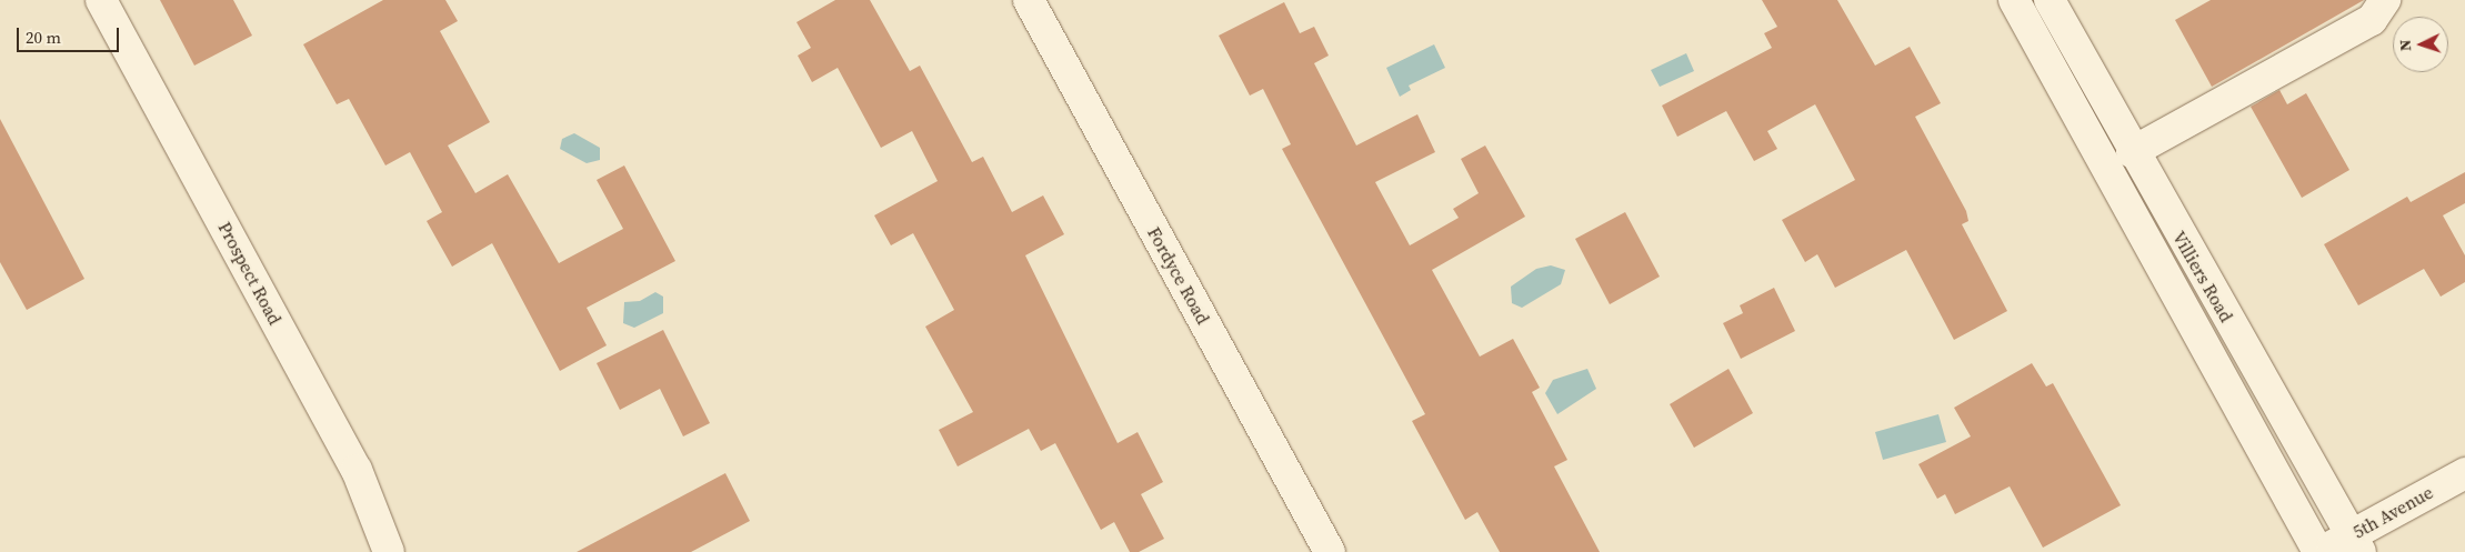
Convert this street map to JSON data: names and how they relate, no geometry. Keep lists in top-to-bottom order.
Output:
{
  "streets": {
    "street": [
      "Prospect Road",
      "Fordyce Road",
      "Villiers Road",
      "5th Avenue"
    ]
  },
  "crossings": [
    ["Villiers Road", "5th Avenue"]
  ],
  "scale_bar": "20 m",
  "north": "left"
}
